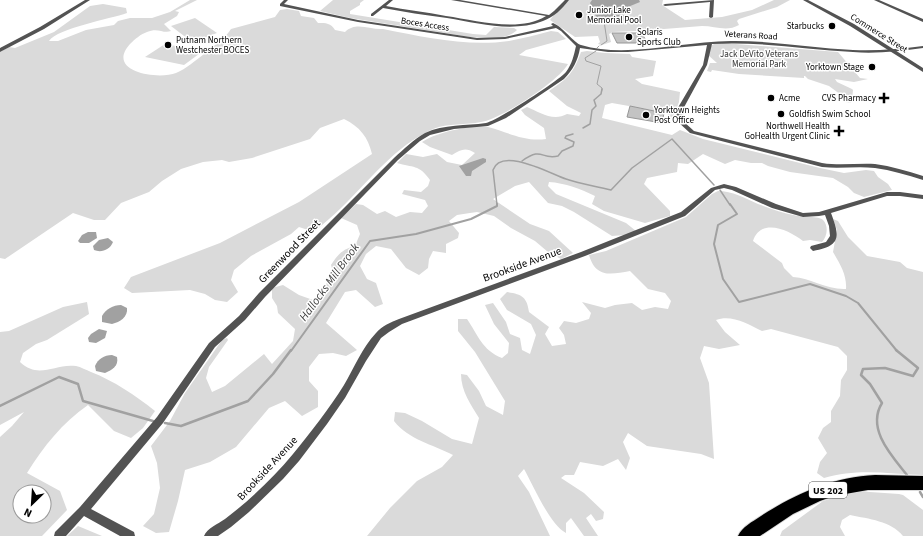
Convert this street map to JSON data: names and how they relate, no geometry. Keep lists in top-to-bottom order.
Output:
{
  "streets": {
    "highway": ["US 202"],
    "street": [
      "Boces Access",
      "Commerce Street",
      "Veterans Road",
      "Greenwood Street",
      "Brookside Avenue"
    ]
  },
  "crossings": [
    ["Commerce Street", "Veterans Road"],
    ["Veterans Road", "Greenwood Street"]
  ],
  "water": ["Hallocks Mill Brook"],
  "parks": ["Jack DeVito Veterans Memorial Park"],
  "places": {
    "other": [
      "Junior Lake Memorial Pool",
      "Starbucks",
      "Solaris Sports Club",
      "Putnam Northern Westchester BOCES",
      "Yorktown Stage",
      "Acme",
      "Goldfish Swim School",
      "Yorktown Heights Post Office"
    ],
    "health": ["CVS Pharmacy", "Northwell Health GoHealth Urgent Clinic"]
  },
  "north": "bottom left"
}
